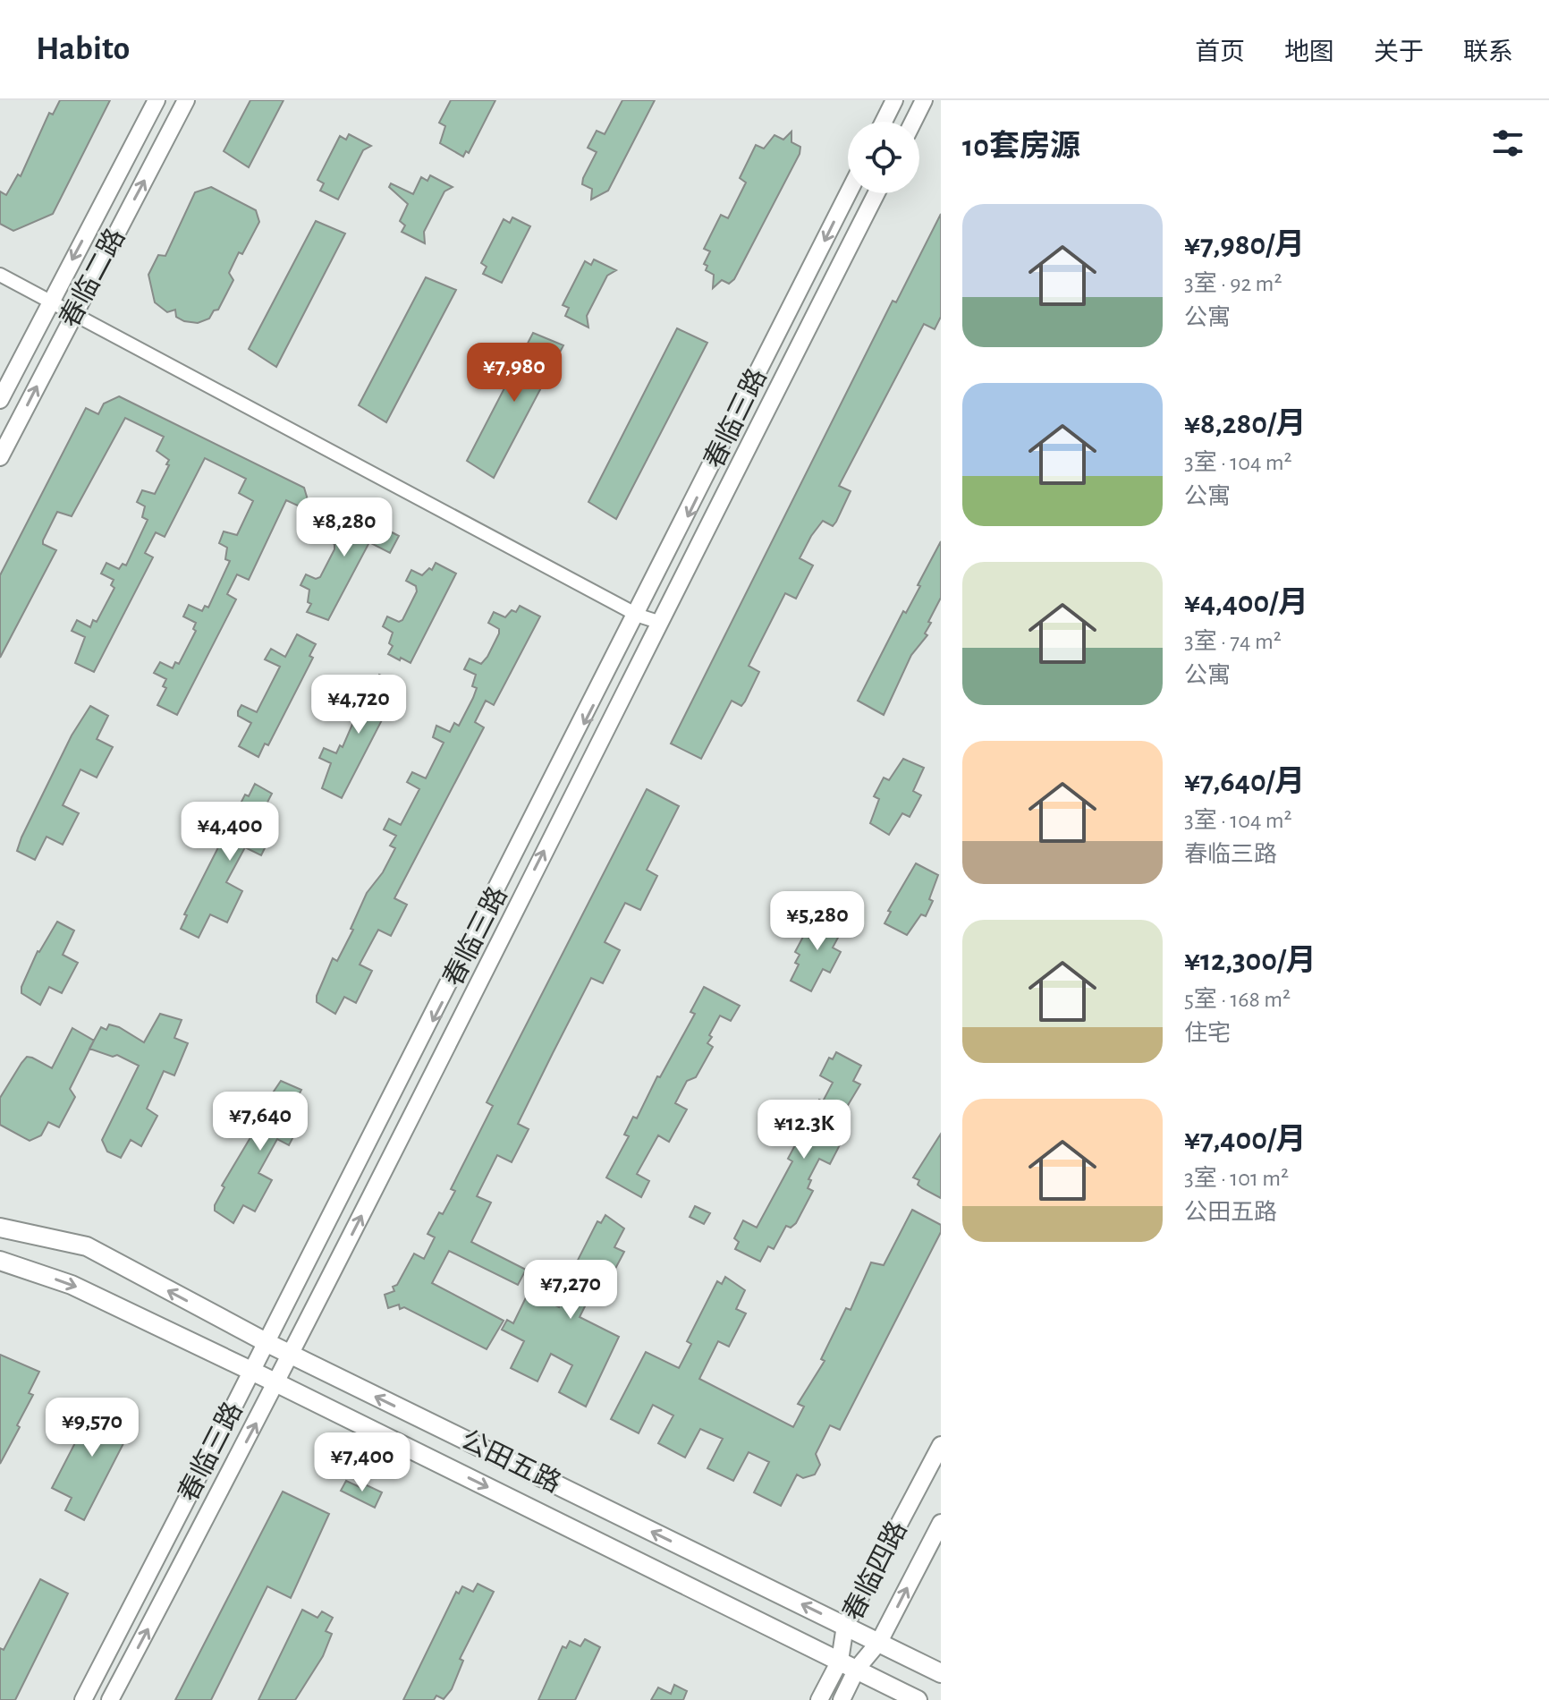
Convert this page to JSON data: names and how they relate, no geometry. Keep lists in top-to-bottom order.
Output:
{
  "streets": {
    "main road": ["公田五路"],
    "street": ["春临二路", "春临三路", "春临四路"]
  },
  "crossings": [
    ["春临三路", "公田五路"],
    ["公田五路", "春临四路"]
  ],
  "page": {
    "header": "Habito",
    "nav": [
      "首页",
      "地图",
      "关于",
      "联系"
    ],
    "heading": "10套房源",
    "list": [
      {
        "name": "¥7,980/月",
        "note": "3室 · 92 m² · 公寓"
      },
      {
        "name": "¥8,280/月",
        "note": "3室 · 104 m² · 公寓"
      },
      {
        "name": "¥4,400/月",
        "note": "3室 · 74 m² · 公寓"
      },
      {
        "name": "¥7,640/月",
        "note": "3室 · 104 m² · 春临三路"
      },
      {
        "name": "¥12,300/月",
        "note": "5室 · 168 m² · 住宅"
      },
      {
        "name": "¥7,400/月",
        "note": "3室 · 101 m² · 公田五路"
      }
    ],
    "price": [
      "¥7,980",
      "¥8,280",
      "¥4,720",
      "¥4,400",
      "¥5,280",
      "¥7,640",
      "¥12.3K",
      "¥7,270",
      "¥9,570",
      "¥7,400"
    ]
  }
}
